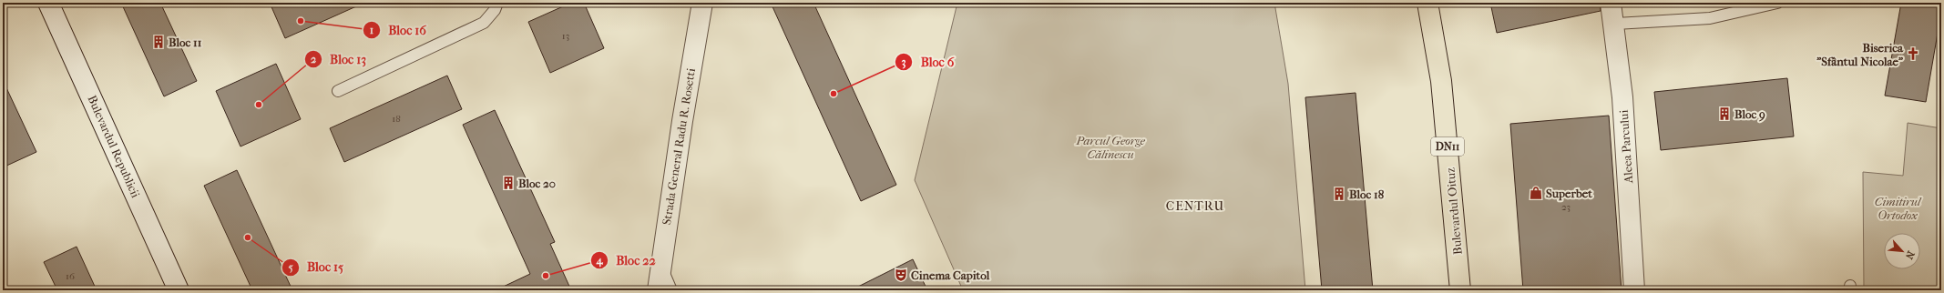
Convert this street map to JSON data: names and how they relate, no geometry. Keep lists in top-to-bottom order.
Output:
{
  "streets": {
    "main road": ["DN11", "Bulevardul Oituz"],
    "street": ["Bulevardul Republicii", "Strada General Radu R. Rosetti", "Aleea Parcului"]
  },
  "districts": ["CENTRU"],
  "parks": ["Parcul George Călinescu", "Cimitirul Ortodox"],
  "places": {
    "other": [
      "Bloc 16",
      "Bloc 6",
      "Bloc 13",
      "Bloc 15",
      "Bloc 22"
    ],
    "building": [
      "Bloc 11",
      "Bloc 9",
      "Bloc 20",
      "Bloc 18"
    ],
    "church": ["Biserica \"Sfântul Nicolae\""],
    "shop": ["Superbet"],
    "theatre": ["Cinema Capitol"]
  },
  "house_numbers": [
    "13",
    "18",
    "23",
    "16"
  ],
  "north": "bottom right"
}
